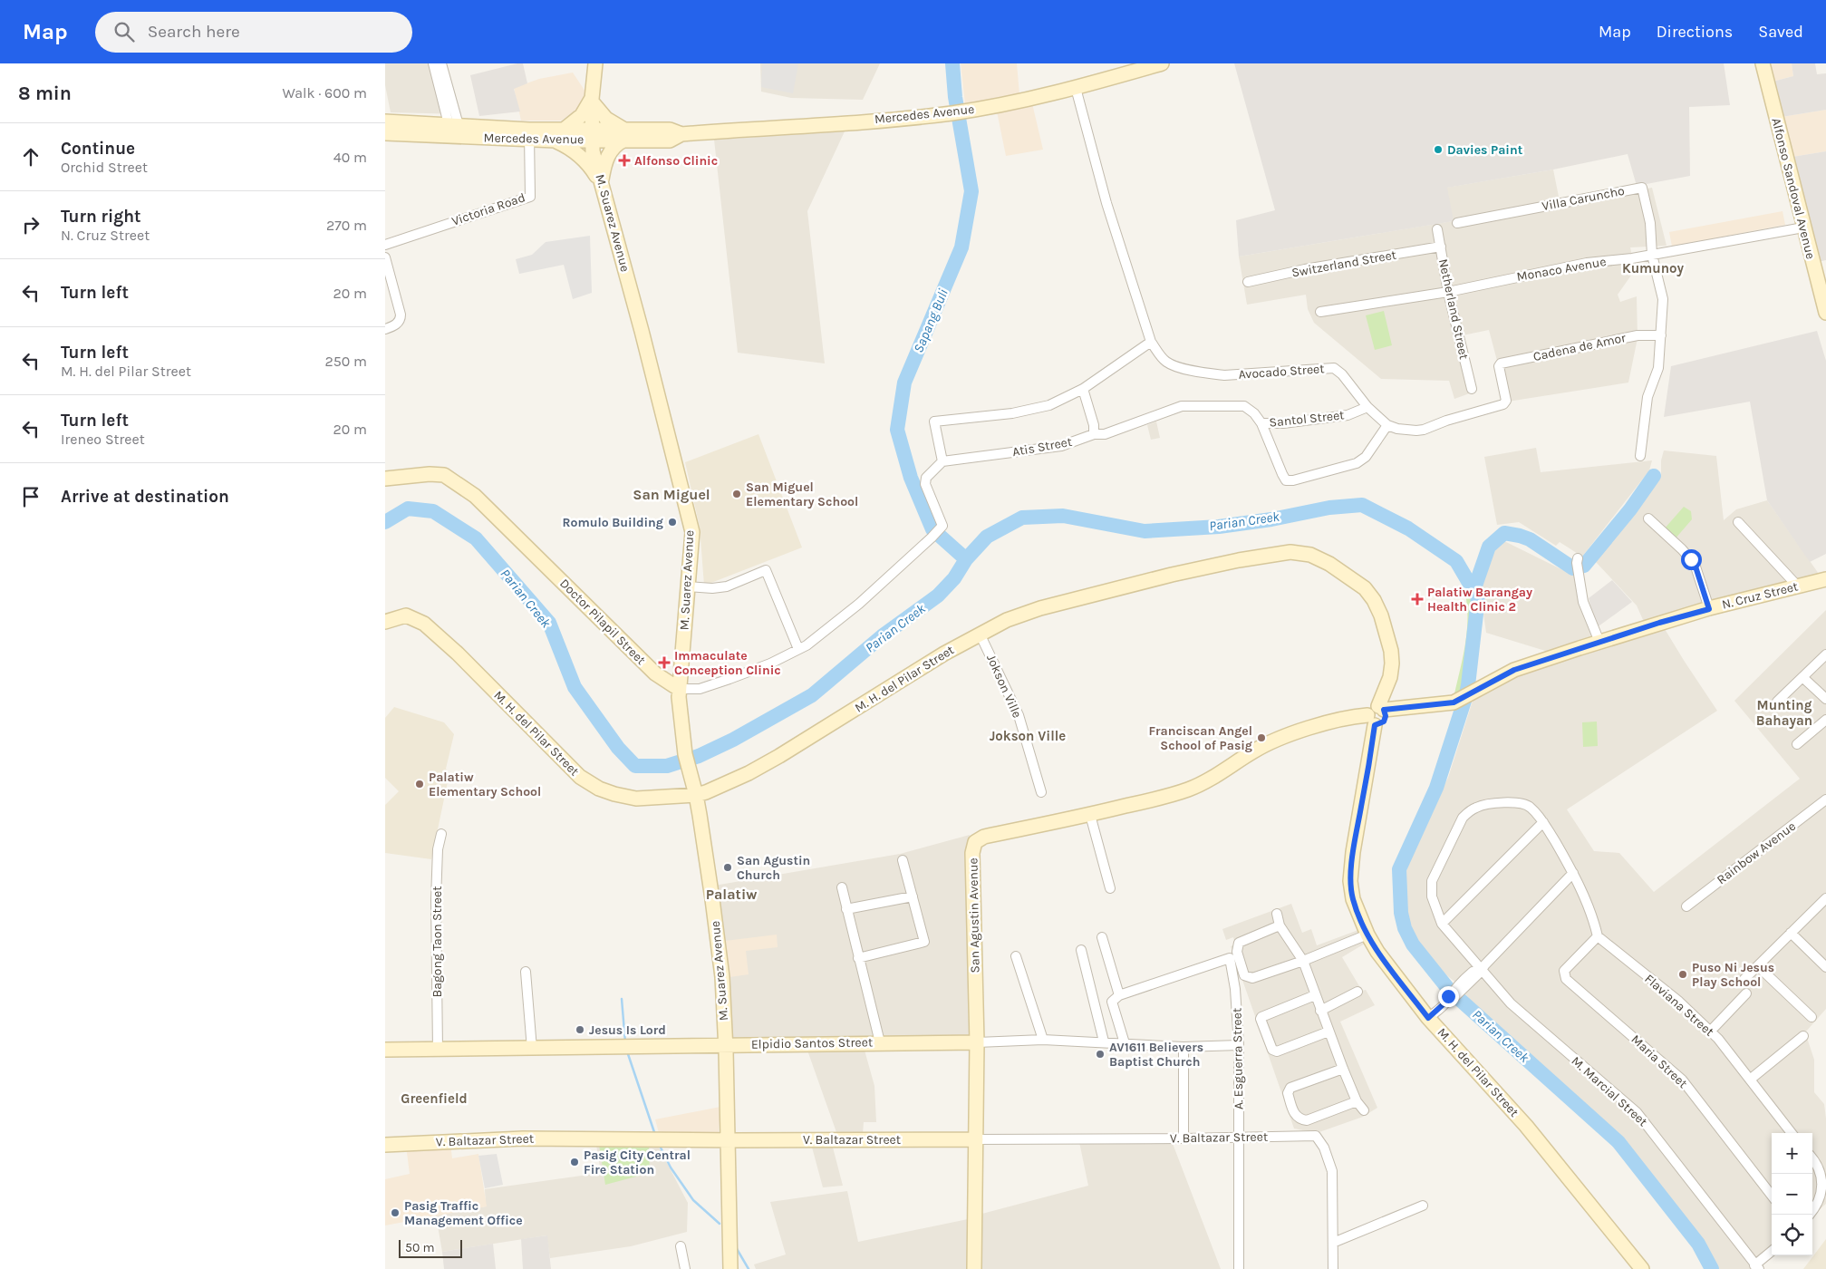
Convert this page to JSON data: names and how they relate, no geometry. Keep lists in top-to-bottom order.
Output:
{
  "streets": {
    "street": [
      "Mercedes Avenue",
      "Alfonso Sandoval Avenue",
      "Villa Caruncho",
      "Victoria Road",
      "M. Suarez Avenue",
      "Switzerland Street",
      "Monaco Avenue",
      "Netherland Street",
      "Cadena de Amor",
      "Avocado Street",
      "Santol Street",
      "Atis Street",
      "N. Cruz Street",
      "Doctor Pilapil Street",
      "M. H. del Pilar Street",
      "Jokson Ville",
      "Rainbow Avenue",
      "San Agustin Avenue",
      "Bagong Taon Street",
      "Flaviana Street",
      "Elpidio Santos Street",
      "A. Esguerra Street",
      "Maria Street",
      "M. Marcial Street",
      "V. Baltazar Street"
    ]
  },
  "crossings": [
    ["Mercedes Avenue", "Victoria Road"],
    ["Mercedes Avenue", "M. Suarez Avenue"],
    ["Mercedes Avenue", "Avocado Street"],
    ["Alfonso Sandoval Avenue", "Monaco Avenue"],
    ["Villa Caruncho", "Monaco Avenue"],
    ["M. Suarez Avenue", "Doctor Pilapil Street"],
    ["M. Suarez Avenue", "M. H. del Pilar Street"],
    ["M. Suarez Avenue", "Elpidio Santos Street"],
    ["M. Suarez Avenue", "V. Baltazar Street"],
    ["Switzerland Street", "Netherland Street"],
    ["Monaco Avenue", "Netherland Street"],
    ["Cadena de Amor", "Avocado Street"],
    ["Avocado Street", "Santol Street"],
    ["Santol Street", "Atis Street"],
    ["N. Cruz Street", "M. H. del Pilar Street"],
    ["M. H. del Pilar Street", "Jokson Ville"],
    ["M. H. del Pilar Street", "San Agustin Avenue"],
    ["San Agustin Avenue", "Elpidio Santos Street"],
    ["San Agustin Avenue", "V. Baltazar Street"],
    ["Bagong Taon Street", "Elpidio Santos Street"],
    ["Flaviana Street", "Maria Street"],
    ["Elpidio Santos Street", "A. Esguerra Street"],
    ["A. Esguerra Street", "V. Baltazar Street"]
  ],
  "districts": [
    "Kumunoy",
    "San Miguel",
    "Munting Bahayan",
    "Jokson Ville",
    "Palatiw",
    "Greenfield"
  ],
  "water": ["Sapang Buli", "Parian Creek"],
  "places": {
    "other": [
      "Davies Paint",
      "San Miguel Elementary School",
      "Romulo Building",
      "Franciscan Angel School of Pasig",
      "Palatiw Elementary School",
      "San Agustin Church",
      "Puso Ni Jesus Play School",
      "Jesus Is Lord",
      "AV1611 Believers Baptist Church",
      "Pasig City Central Fire Station",
      "Pasig Traffic Management Office"
    ],
    "health": ["Alfonso Clinic", "Palatiw Barangay Health Clinic 2", "Immaculate Conception Clinic"]
  },
  "scale_bar": "50 m",
  "page": {
    "header": "Map",
    "search": "Search here",
    "nav": ["Map", "Directions", "Saved"],
    "heading": ["8 min", "Walk · 600 m"],
    "list": [
      ["Continue", "Orchid Street", "40 m"],
      ["Turn right", "N. Cruz Street", "270 m"],
      ["Turn left", "20 m"],
      ["Turn left", "M. H. del Pilar Street", "250 m"],
      ["Turn left", "Ireneo Street", "20 m"],
      "Arrive at destination"
    ],
    "map_buttons": ["+", "−"],
    "scale": "50 m"
  }
}
